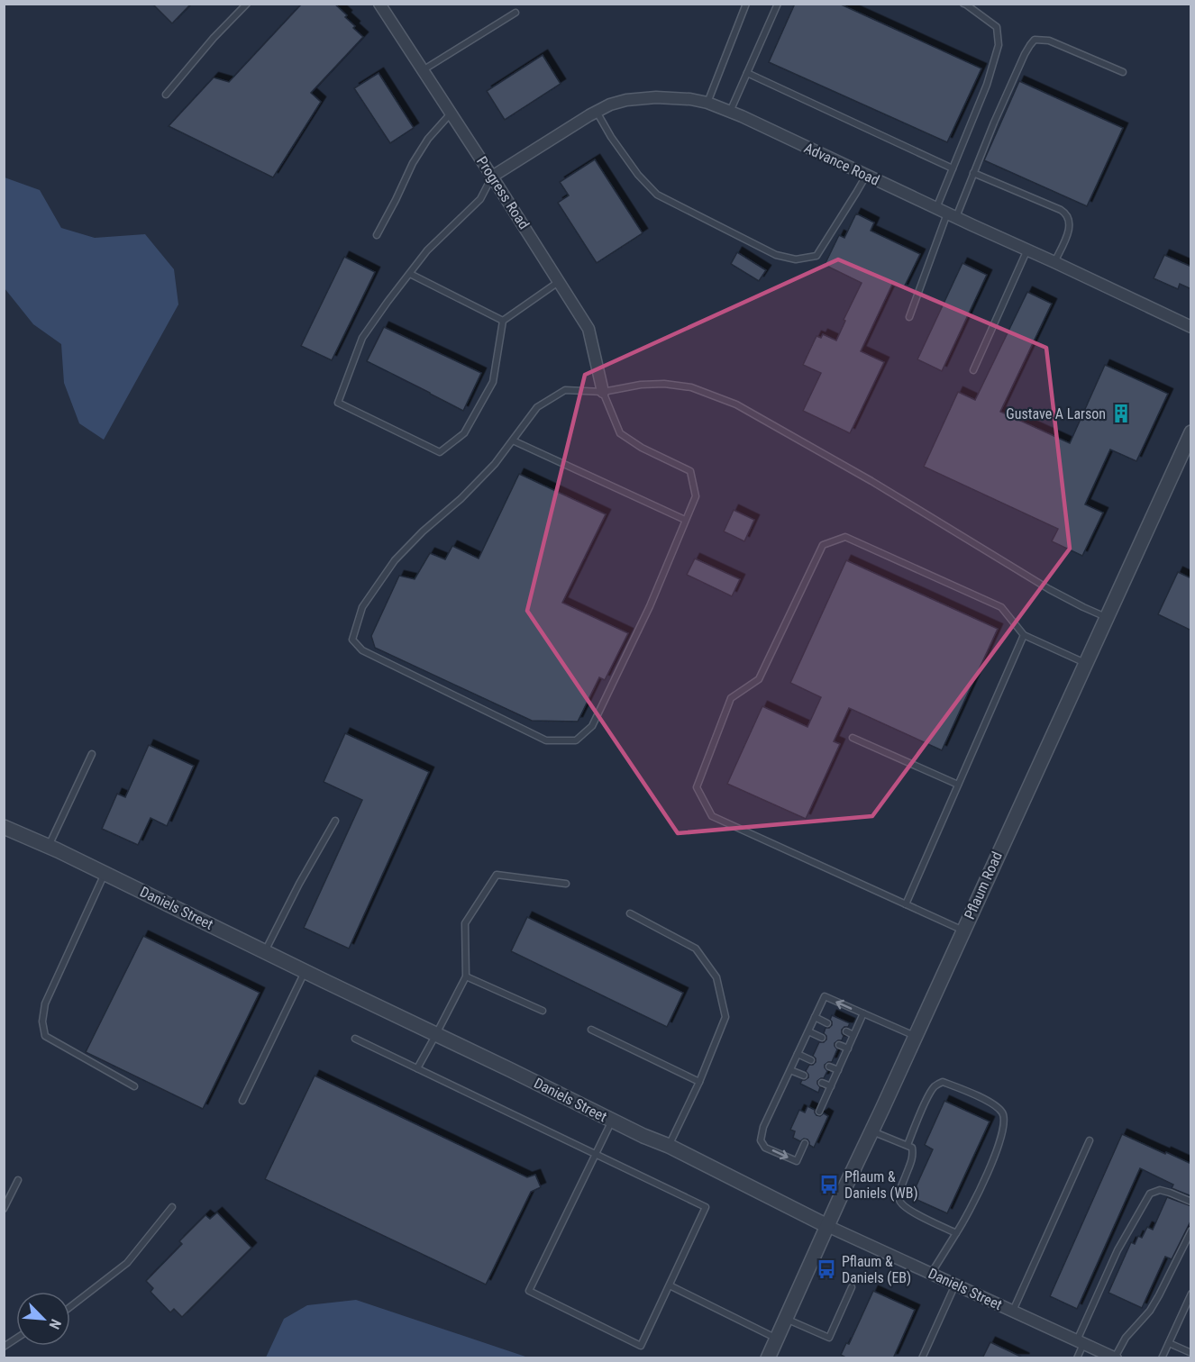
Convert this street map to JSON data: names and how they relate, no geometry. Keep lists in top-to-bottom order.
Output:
{
  "streets": {
    "street": [
      "Advance Road",
      "Progress Road",
      "Pflaum Road",
      "Daniels Street"
    ]
  },
  "crossings": [
    ["Advance Road", "Progress Road"],
    ["Pflaum Road", "Daniels Street"]
  ],
  "places": {
    "building": ["Gustave A Larson"],
    "bus stop": ["Pflaum & Daniels (WB)", "Pflaum & Daniels (EB)"]
  },
  "north": "bottom right"
}
